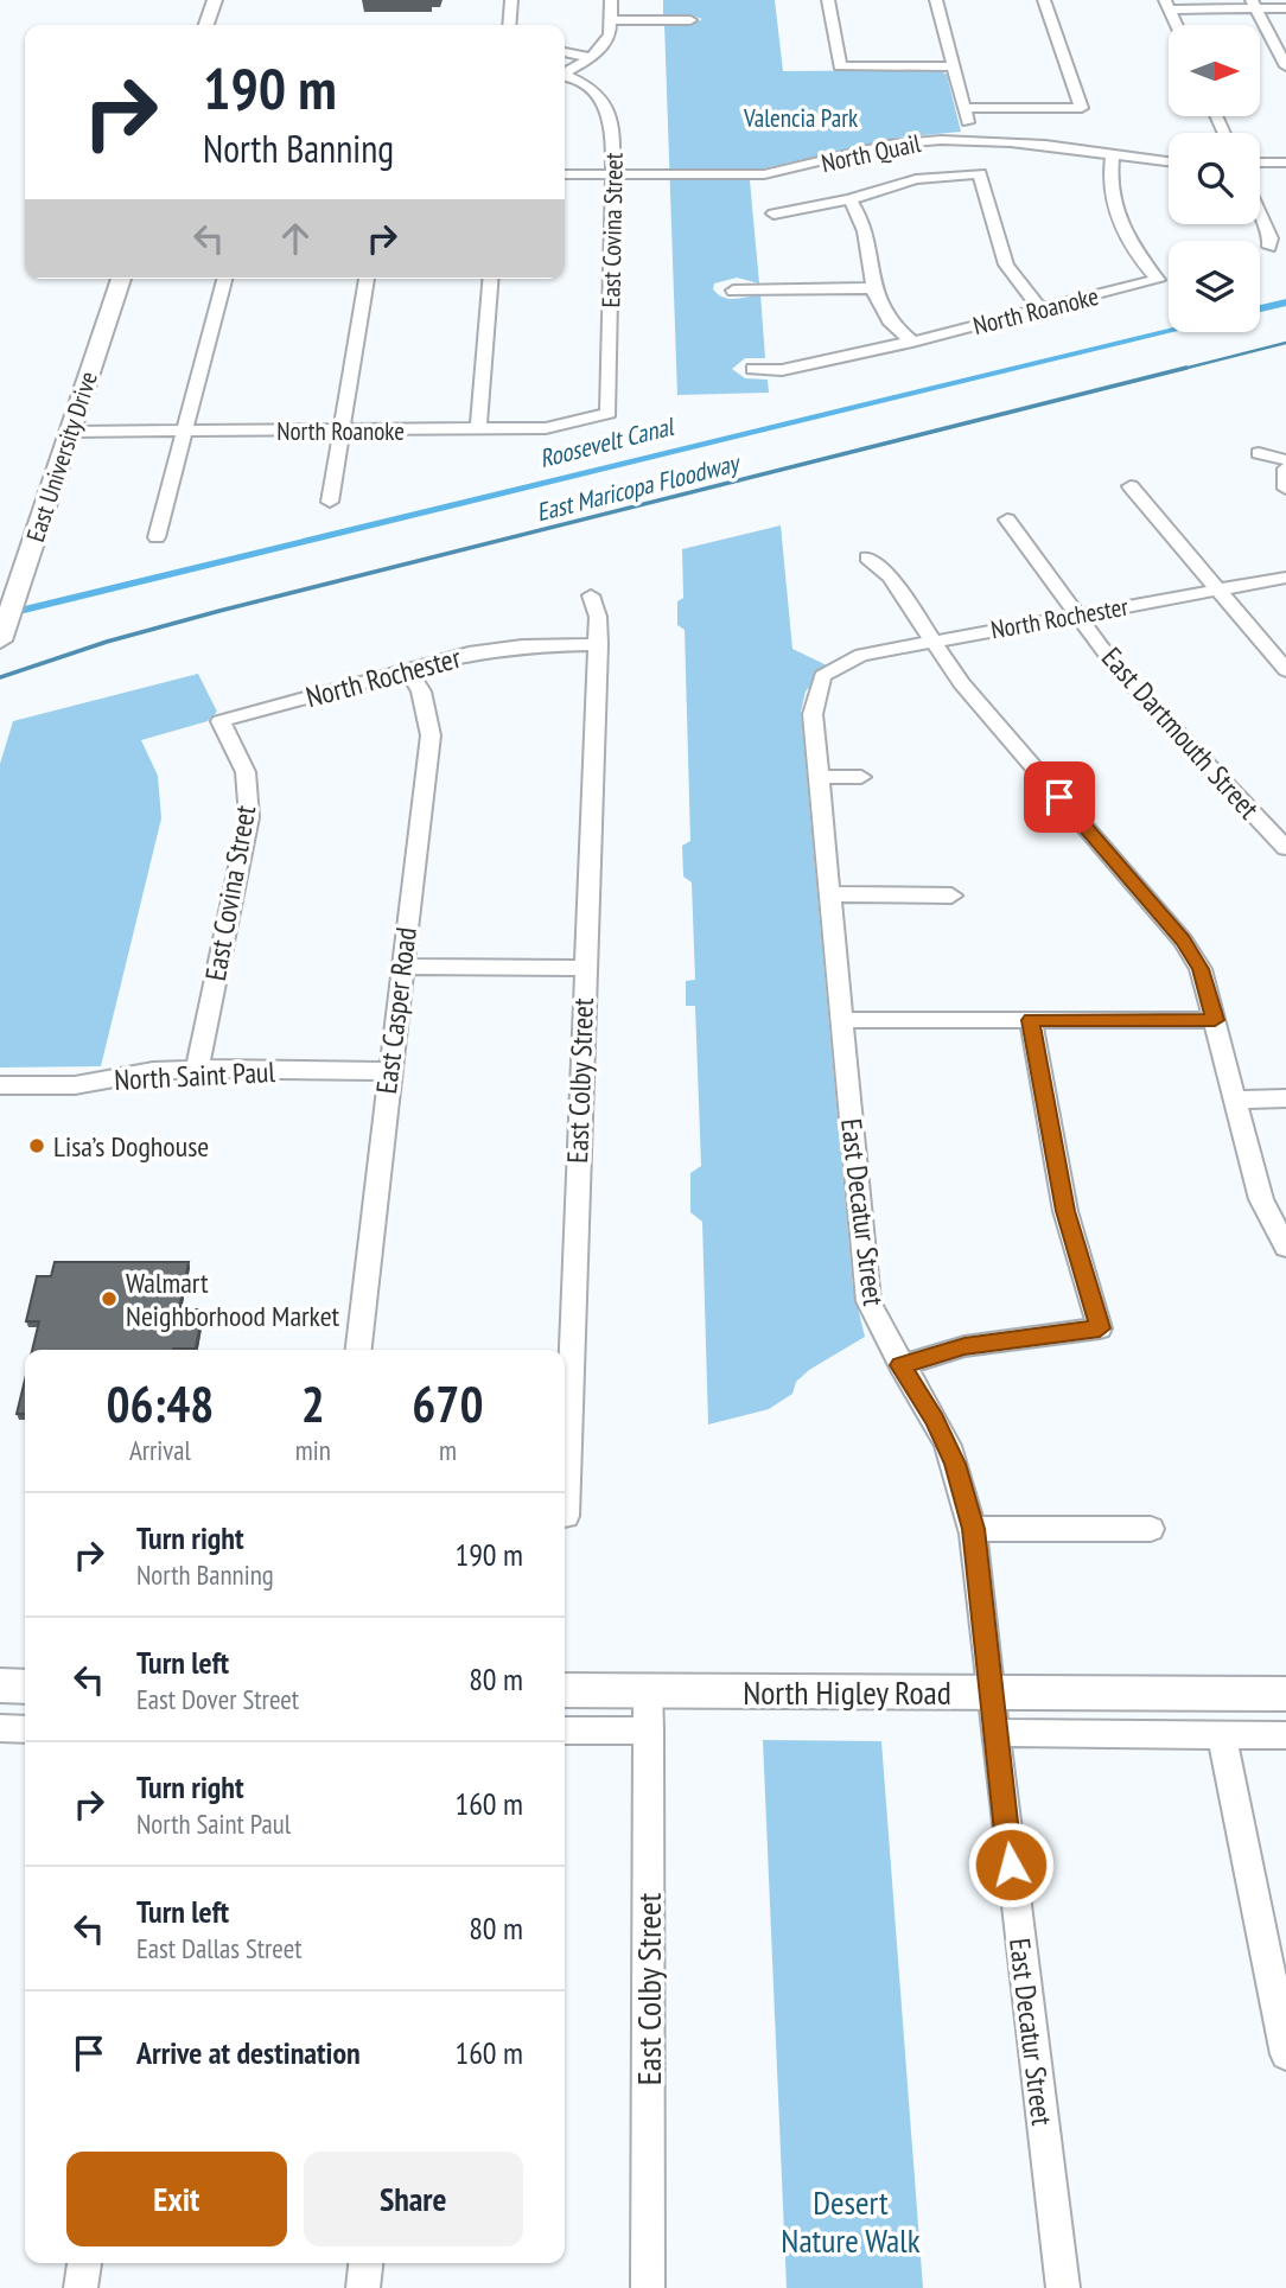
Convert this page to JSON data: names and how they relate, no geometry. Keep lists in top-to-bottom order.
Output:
{
  "streets": {
    "main road": ["East University Drive", "North Higley Road"],
    "street": [
      "North Quail",
      "East Covina Street",
      "North Roanoke",
      "North Rochester",
      "East Dartmouth Street",
      "East Casper Road",
      "North Saint Paul",
      "East Colby Street",
      "East Decatur Street"
    ]
  },
  "crossings": [
    ["North Quail", "East Covina Street"],
    ["North Quail", "North Roanoke"],
    ["East Covina Street", "North Roanoke"],
    ["East Covina Street", "North Rochester"],
    ["East Covina Street", "North Saint Paul"],
    ["North Roanoke", "East University Drive"],
    ["North Rochester", "East Dartmouth Street"],
    ["North Rochester", "East Casper Road"],
    ["North Rochester", "East Colby Street"],
    ["North Rochester", "East Decatur Street"],
    ["East Casper Road", "North Saint Paul"],
    ["East Colby Street", "North Higley Road"],
    ["East Decatur Street", "North Higley Road"]
  ],
  "water": ["Roosevelt Canal", "East Maricopa Floodway"],
  "parks": ["Valencia Park", "Desert Nature Walk"],
  "places": ["Lisa’s Doghouse", "Walmart Neighborhood Market"],
  "north": "right",
  "page": {
    "turn": ["190 m", "North Banning"],
    "eta": [
      "06:48",
      "Arrival",
      "2",
      "min",
      "670",
      "m"
    ],
    "list": [
      {
        "name": "Turn right",
        "note": "North Banning",
        "value": "190 m"
      },
      {
        "name": "Turn left",
        "note": "East Dover Street",
        "value": "80 m"
      },
      {
        "name": "Turn right",
        "note": "North Saint Paul",
        "value": "160 m"
      },
      {
        "name": "Turn left",
        "note": "East Dallas Street",
        "value": "80 m"
      },
      {
        "name": "Arrive at destination",
        "value": "160 m"
      }
    ],
    "buttons": ["Exit", "Share"]
  }
}
